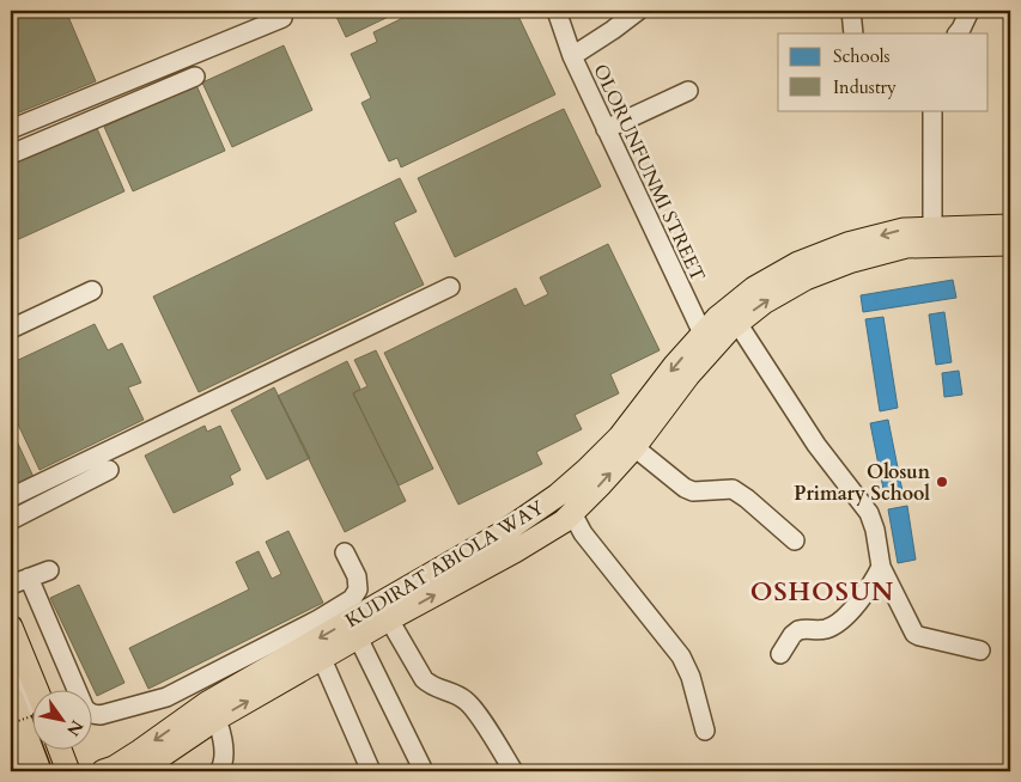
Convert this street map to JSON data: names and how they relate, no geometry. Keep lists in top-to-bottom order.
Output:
{
  "streets": {
    "main road": ["KUDIRAT ABIOLA WAY"],
    "street": ["OLORUNFUNMI STREET"]
  },
  "crossings": [
    ["OLORUNFUNMI STREET", "KUDIRAT ABIOLA WAY"]
  ],
  "districts": ["OSHOSUN"],
  "places": ["Olosun Primary School"],
  "legend": ["Schools", "Industry"],
  "north": "bottom right"
}
